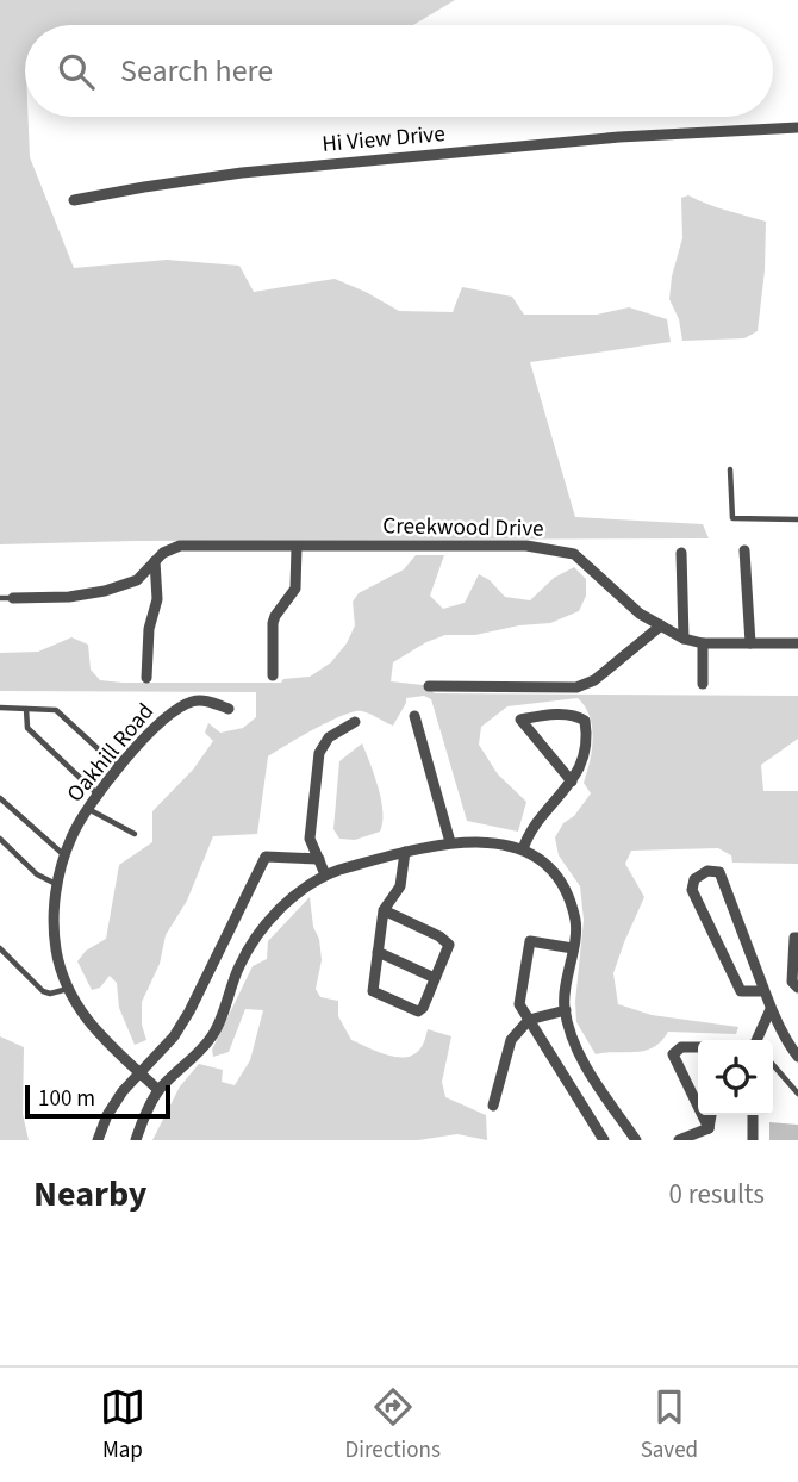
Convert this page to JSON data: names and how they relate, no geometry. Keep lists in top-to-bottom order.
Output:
{
  "streets": {
    "street": ["Hi View Drive", "Creekwood Drive", "Oakhill Road"]
  },
  "scale_bar": "100 m",
  "page": {
    "search": "Search here",
    "scale": "100 m",
    "heading": ["Nearby", "0 results"],
    "nav": ["Map", "Directions", "Saved"]
  }
}
